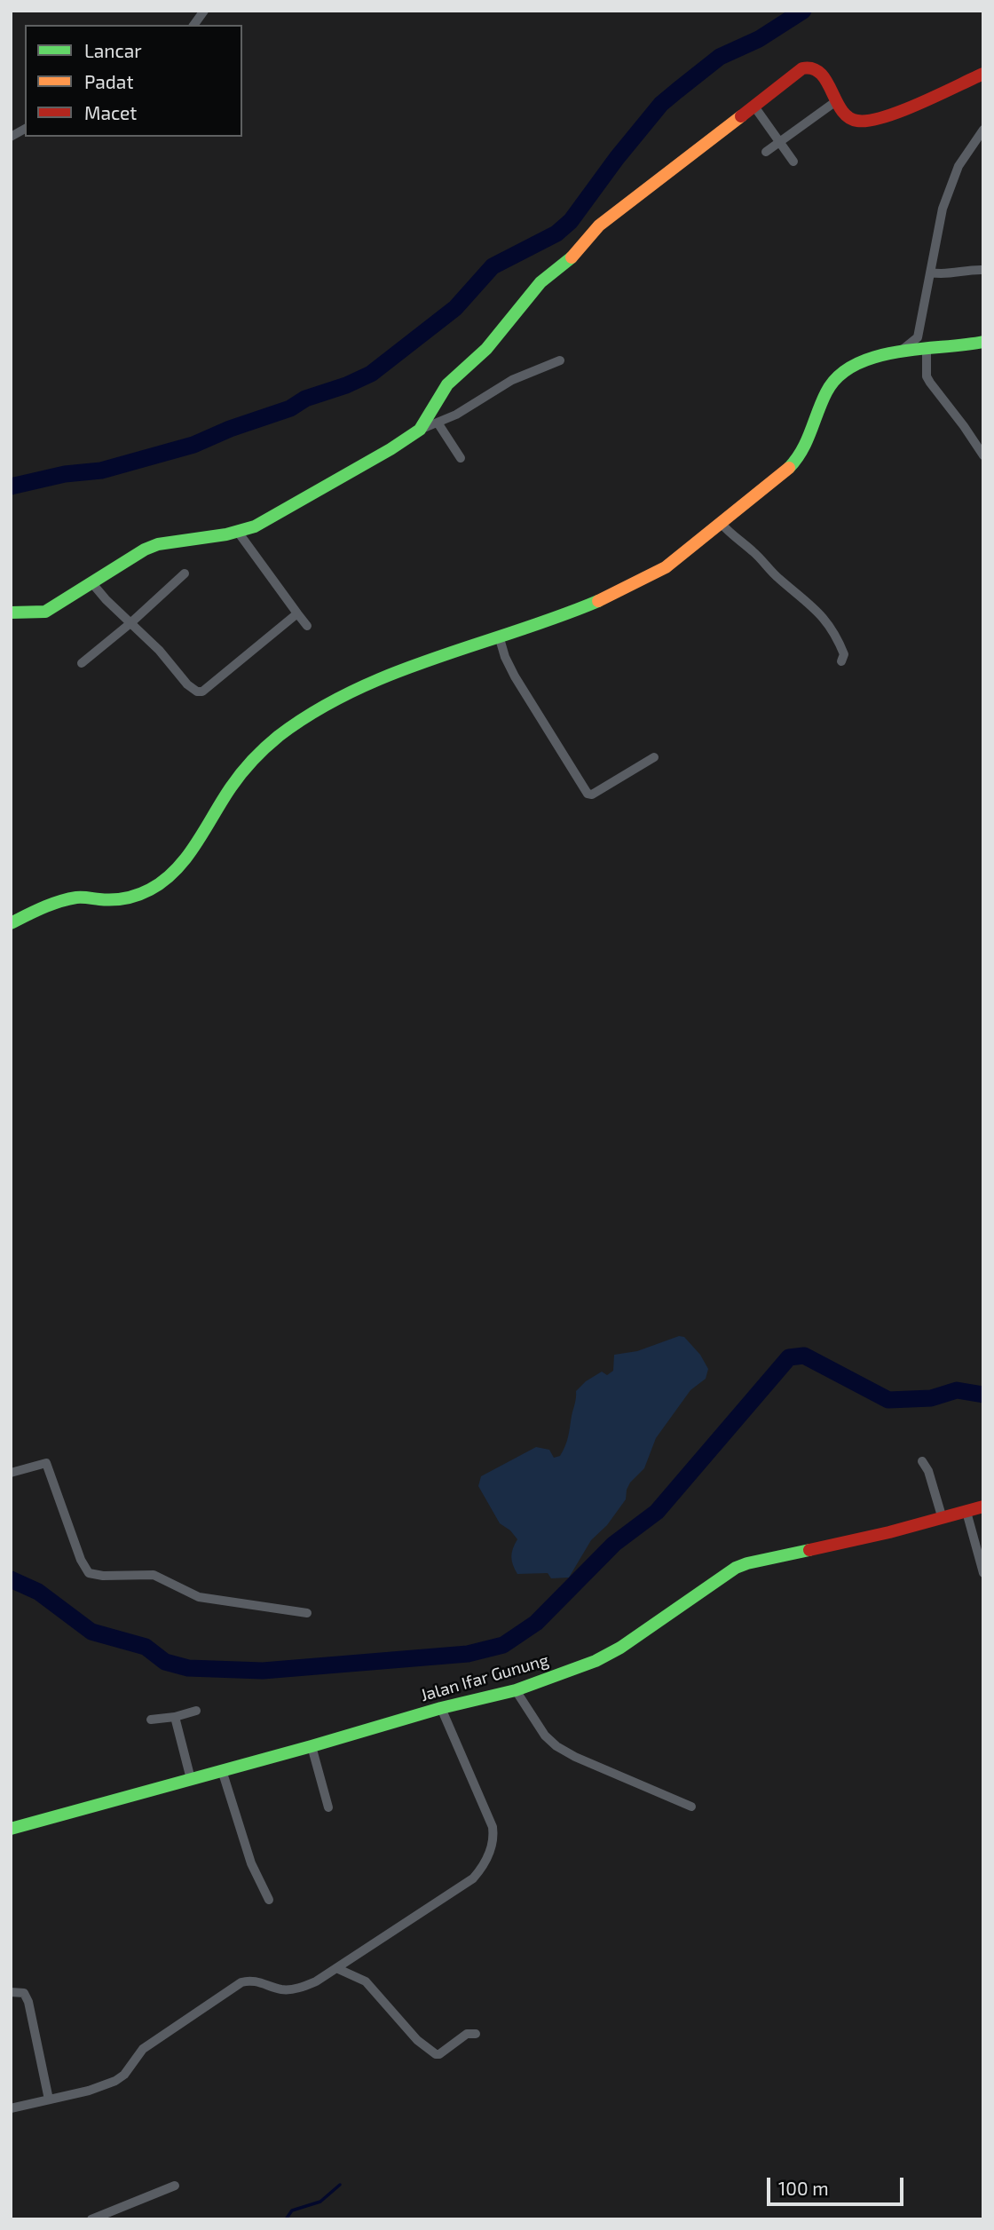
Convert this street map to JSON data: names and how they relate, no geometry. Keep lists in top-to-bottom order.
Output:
{
  "streets": {
    "street": ["Jalan Ifar Gunung"]
  },
  "legend": ["Lancar", "Padat", "Macet"],
  "scale_bar": "100 m"
}
